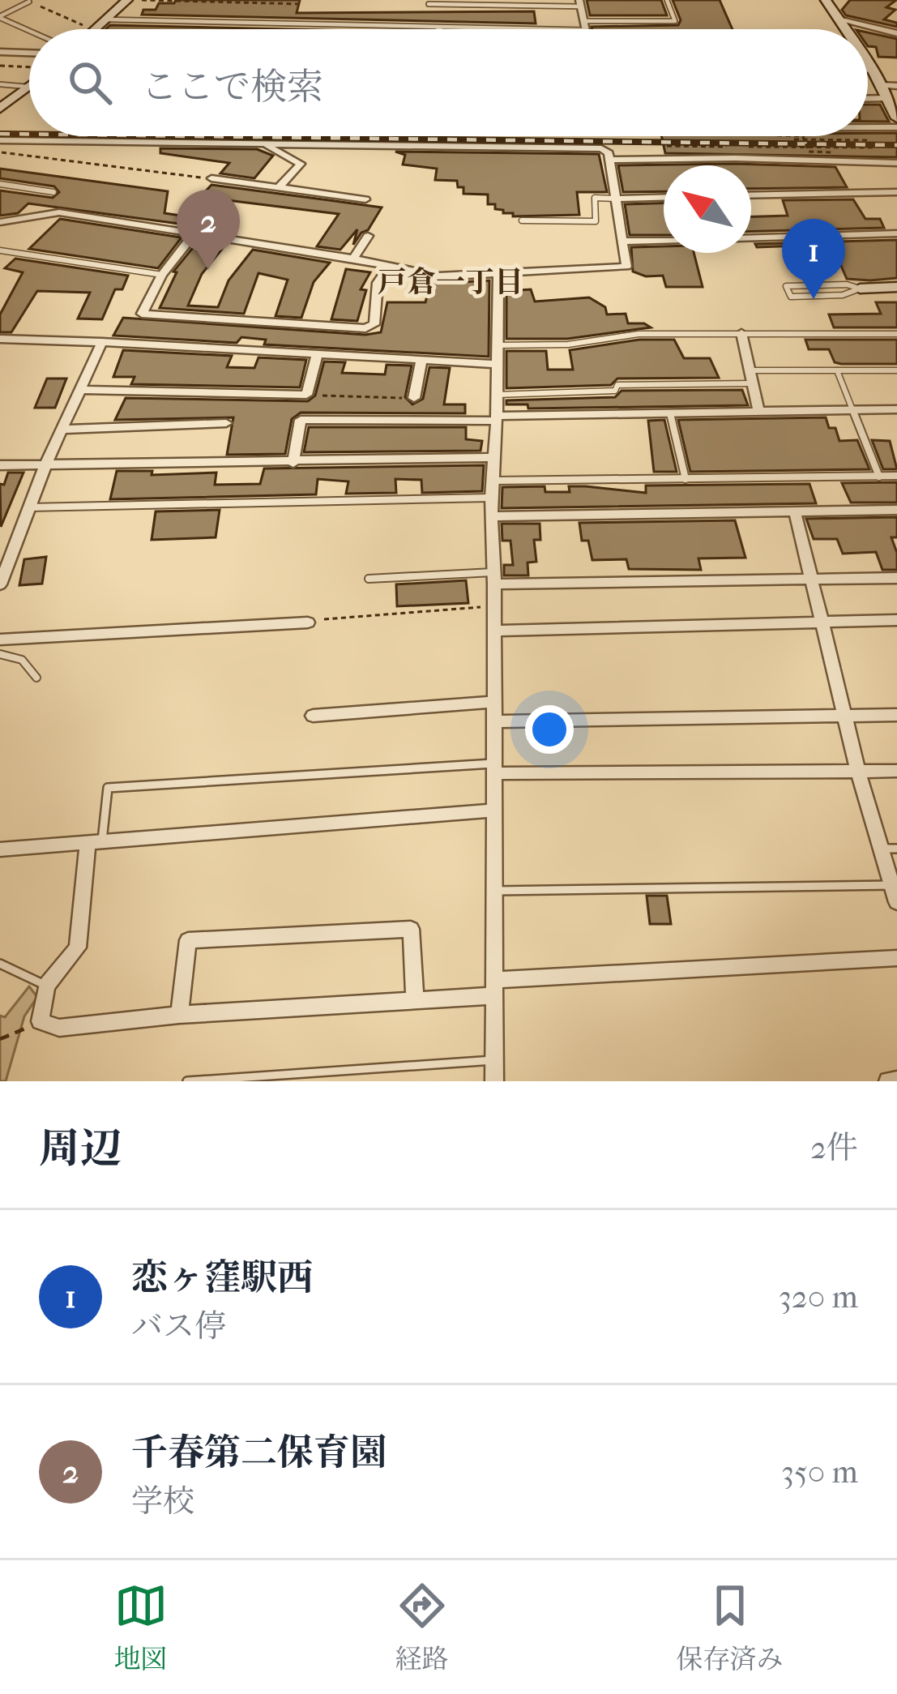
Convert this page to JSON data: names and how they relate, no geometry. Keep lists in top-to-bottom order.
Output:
{
  "districts": ["戸倉一丁目"],
  "north": "top left",
  "page": {
    "search": "ここで検索",
    "pins": ["2", "1"],
    "heading": ["周辺", "2件"],
    "list": [
      {
        "mark": "1",
        "name": "恋ヶ窪駅西",
        "note": "バス停",
        "value": "320 m"
      },
      {
        "mark": "2",
        "name": "千春第二保育園",
        "note": "学校",
        "value": "350 m"
      }
    ],
    "nav": ["地図", "経路", "保存済み"]
  }
}
